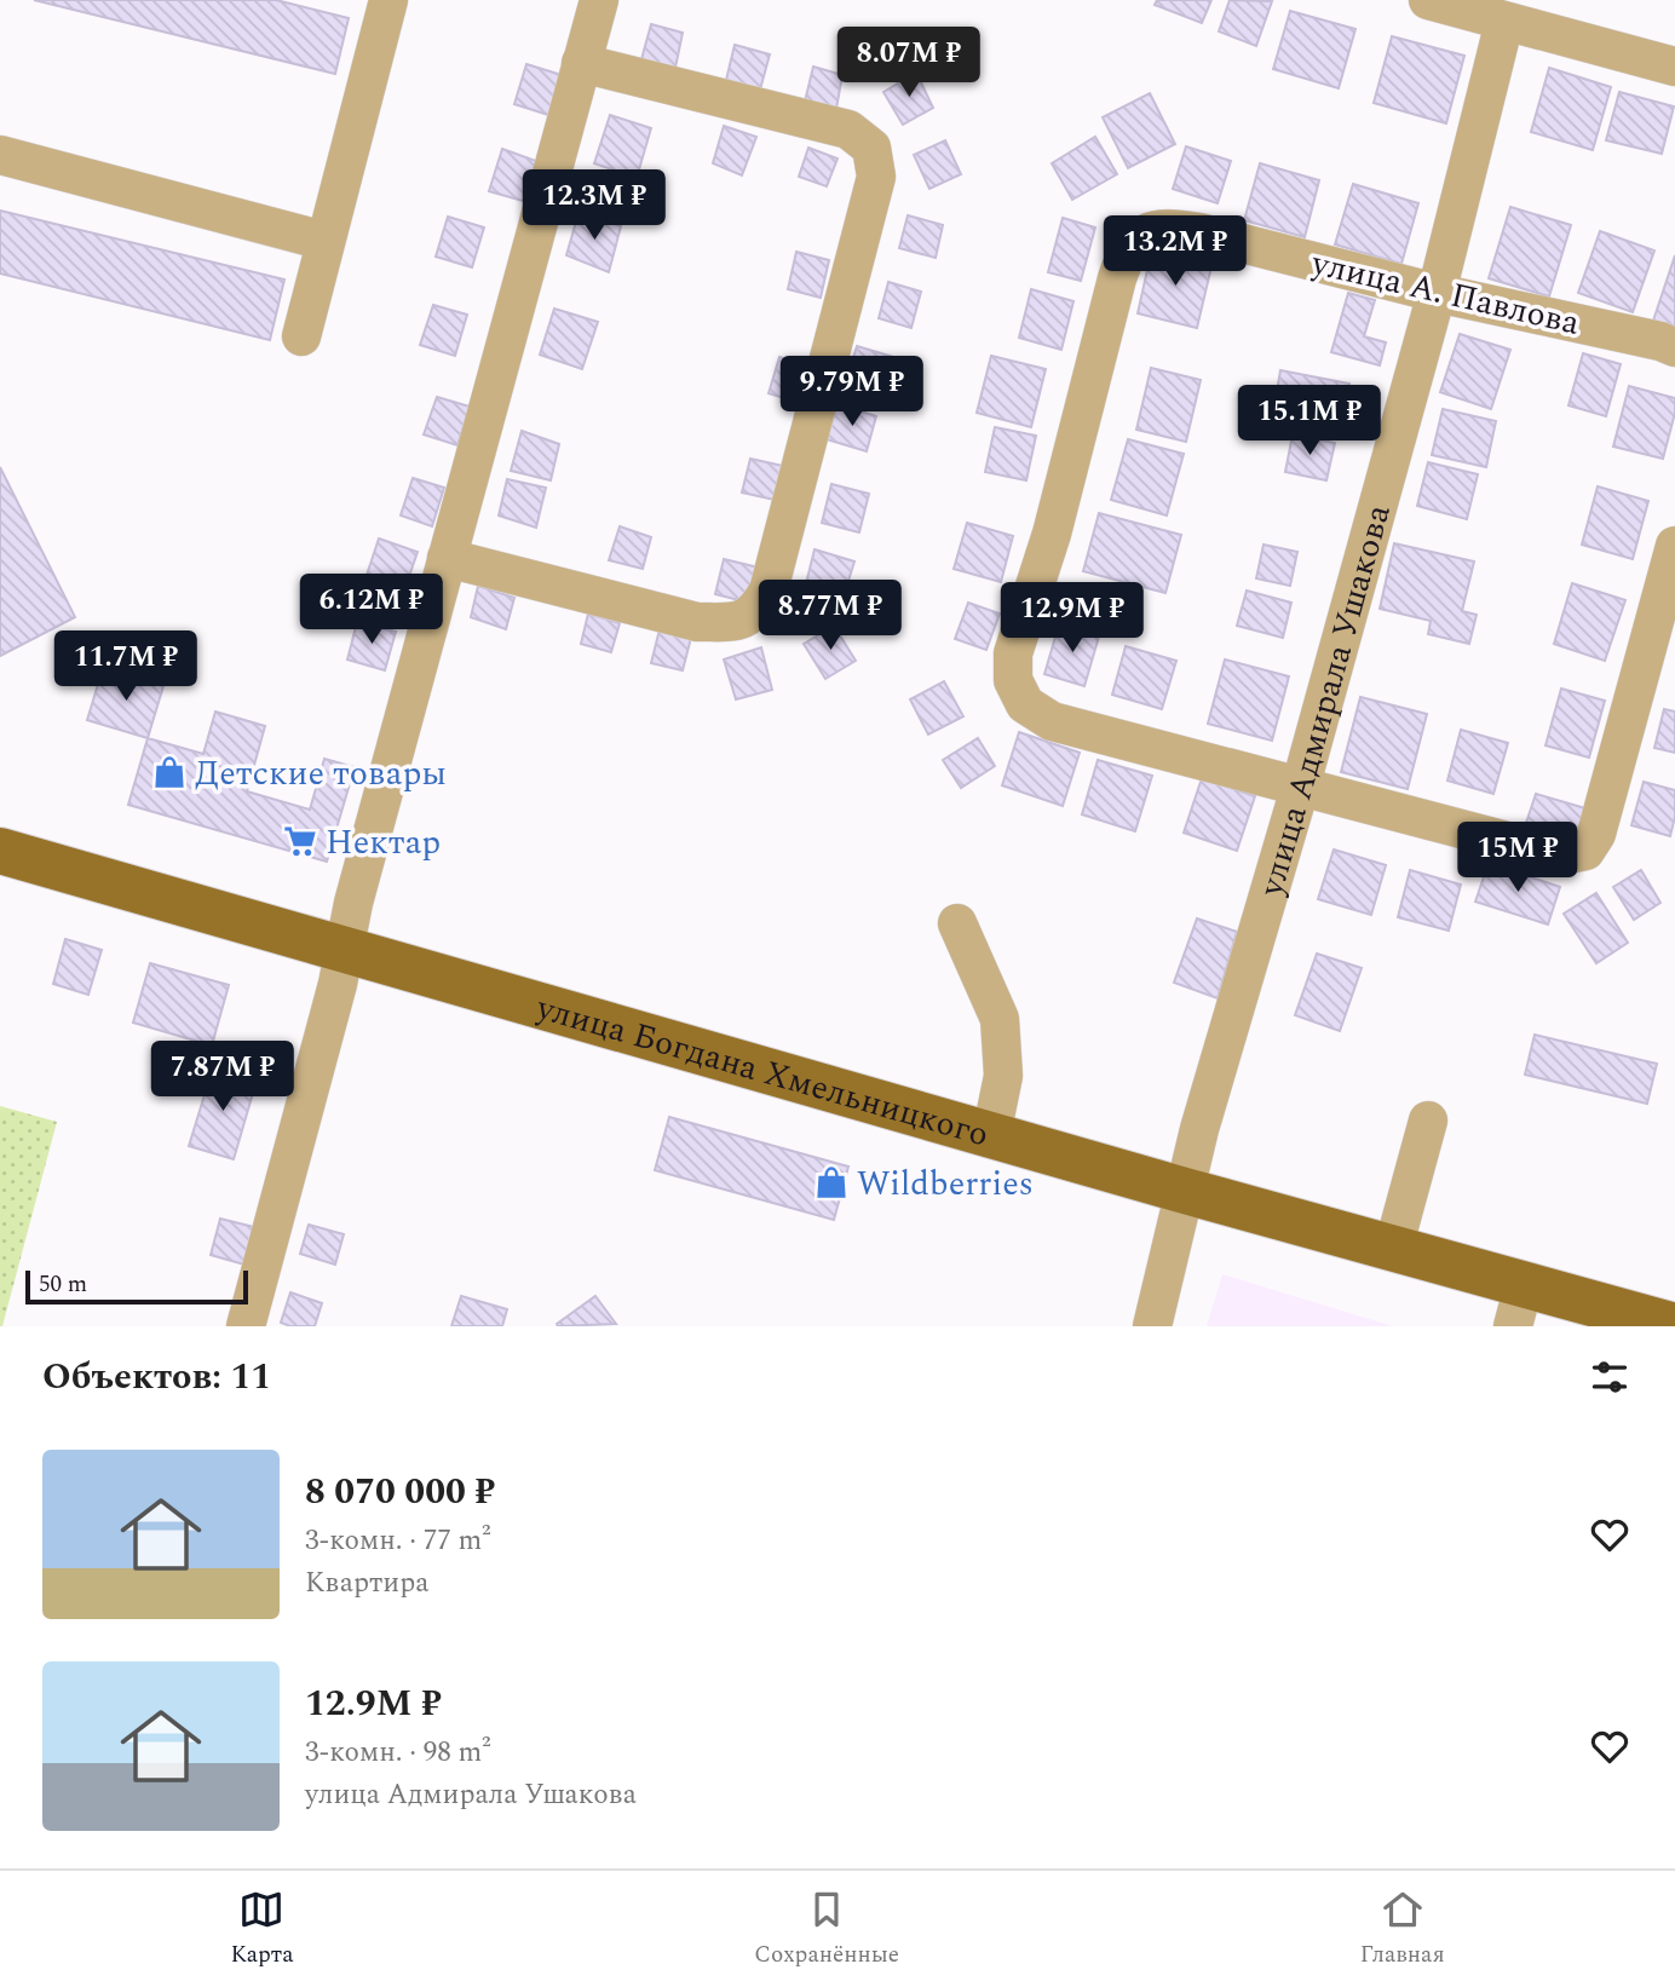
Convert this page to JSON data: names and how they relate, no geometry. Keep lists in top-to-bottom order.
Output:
{
  "streets": {
    "main road": ["улица Богдана Хмельницкого"],
    "street": ["улица А. Павлова", "улица Адмирала Ушакова"]
  },
  "crossings": [
    ["улица А. Павлова", "улица Адмирала Ушакова"],
    ["улица Адмирала Ушакова", "улица Богдана Хмельницкого"]
  ],
  "places": {
    "shop": ["Детские товары", "Wildberries"],
    "supermarket": ["Нектар"]
  },
  "scale_bar": "50 m",
  "page": {
    "price": [
      "8.07M ₽",
      "12.3M ₽",
      "13.2M ₽",
      "9.79M ₽",
      "15.1M ₽",
      "6.12M ₽",
      "8.77M ₽",
      "12.9M ₽",
      "11.7M ₽",
      "15M ₽",
      "7.87M ₽"
    ],
    "scale": "50 m",
    "heading": "Объектов: 11",
    "list": [
      {
        "name": "8 070 000 ₽",
        "note": "3-комн. · 77 m² · Квартира"
      },
      {
        "name": "12.9M ₽",
        "note": "3-комн. · 98 m² · улица Адмирала Ушакова"
      }
    ],
    "tabs": ["Карта", "Сохранённые", "Главная"]
  }
}
